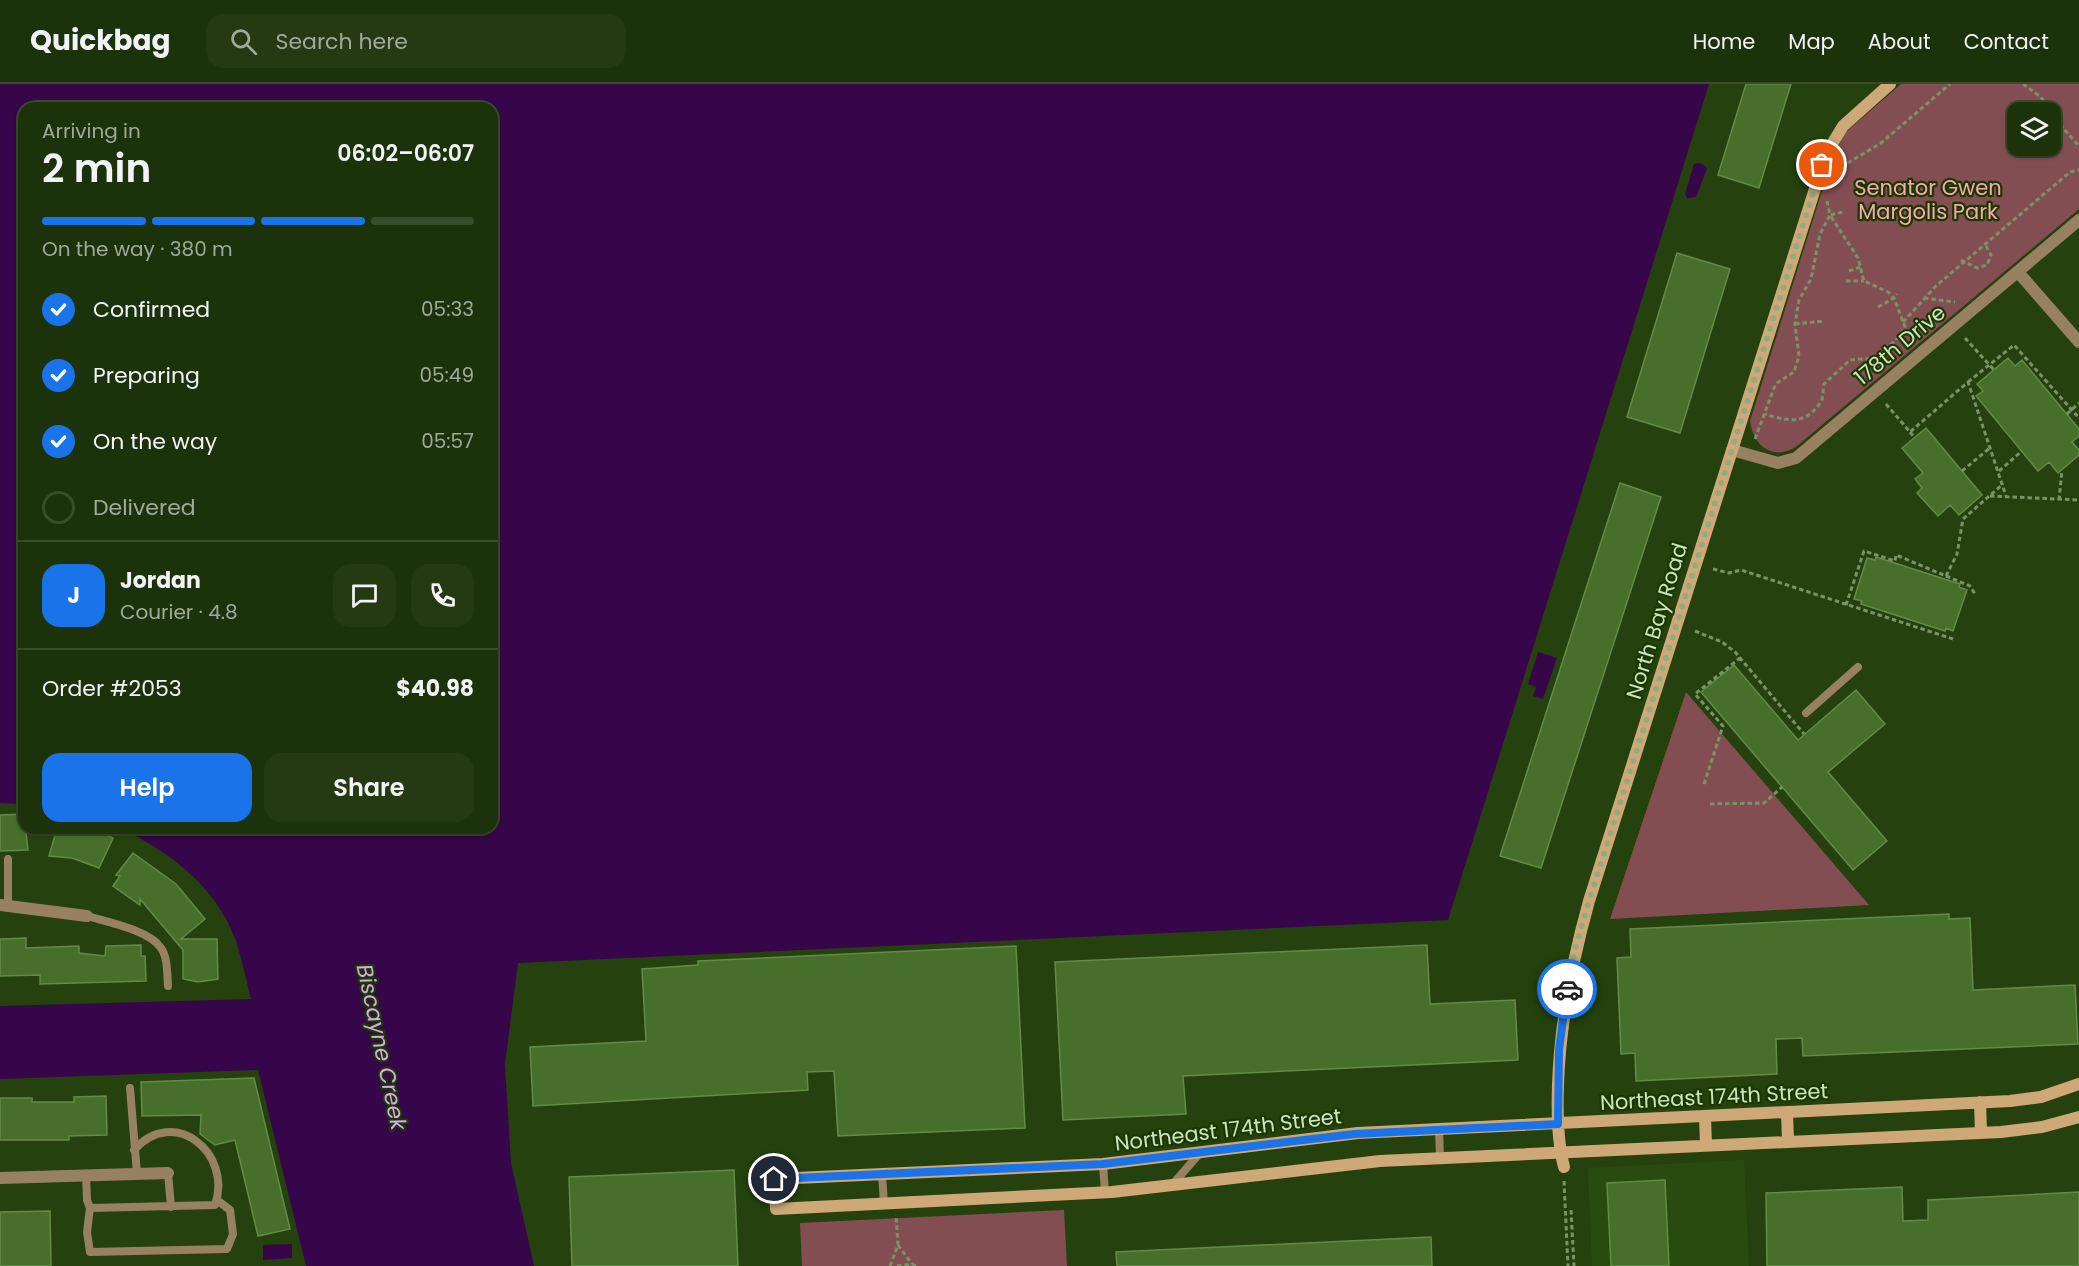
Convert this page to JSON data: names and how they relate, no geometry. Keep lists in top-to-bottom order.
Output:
{
  "streets": {
    "street": ["178th Drive", "North Bay Road", "Northeast 174th Street"]
  },
  "crossings": [
    ["178th Drive", "North Bay Road"],
    ["North Bay Road", "Northeast 174th Street"]
  ],
  "water": ["Biscayne Creek"],
  "parks": ["Senator Gwen Margolis Park"],
  "page": {
    "header": "Quickbag",
    "search": "Search here",
    "nav": [
      "Home",
      "Map",
      "About",
      "Contact"
    ],
    "heading": ["2 min", "Arriving in", "06:02–06:07"],
    "panel": [
      "Jordan",
      "Courier · 4.8",
      "Order #2053",
      "$40.98"
    ],
    "bar": "On the way · 380 m",
    "list": [
      ["Confirmed", "05:33"],
      ["Preparing", "05:49"],
      ["On the way", "05:57"],
      "Delivered"
    ],
    "round": "J",
    "buttons": ["Help", "Share"]
  }
}
